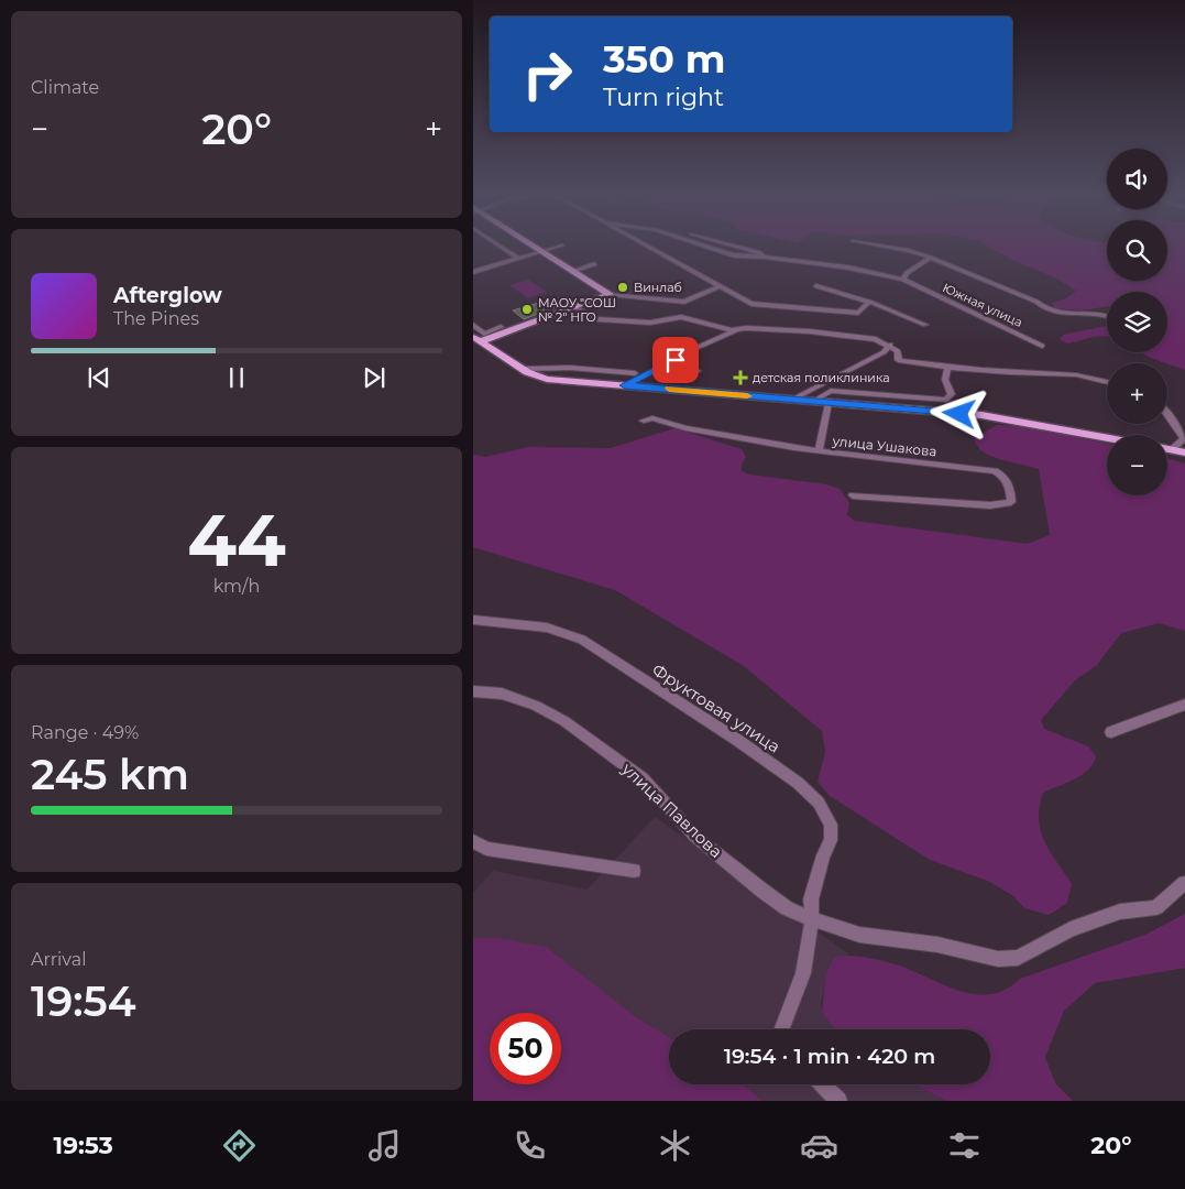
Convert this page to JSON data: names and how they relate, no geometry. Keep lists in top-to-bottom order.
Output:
{
  "streets": {
    "street": [
      "Южная улица",
      "улица Ушакова",
      "Фруктовая улица",
      "улица Павлова"
    ]
  },
  "crossings": [
    ["Фруктовая улица", "улица Павлова"]
  ],
  "places": {
    "other": ["Винлаб", "МАОУ \"СОШ № 2\" НГО"],
    "health": ["детская поликлиника"]
  },
  "page": {
    "tile": [
      "Climate",
      ["44", "km/h"],
      ["Range · 49%", "245 km"],
      ["Arrival", "19:54"]
    ],
    "turn": ["350 m", "Turn right"],
    "heat": ["−", "20°", "+"],
    "map_buttons": ["+", "−"],
    "song": ["Afterglow", "The Pines"],
    "limit": "50",
    "trip": "19:54 · 1 min · 420 m",
    "tabs": ["19:53", "20°"]
  }
}
